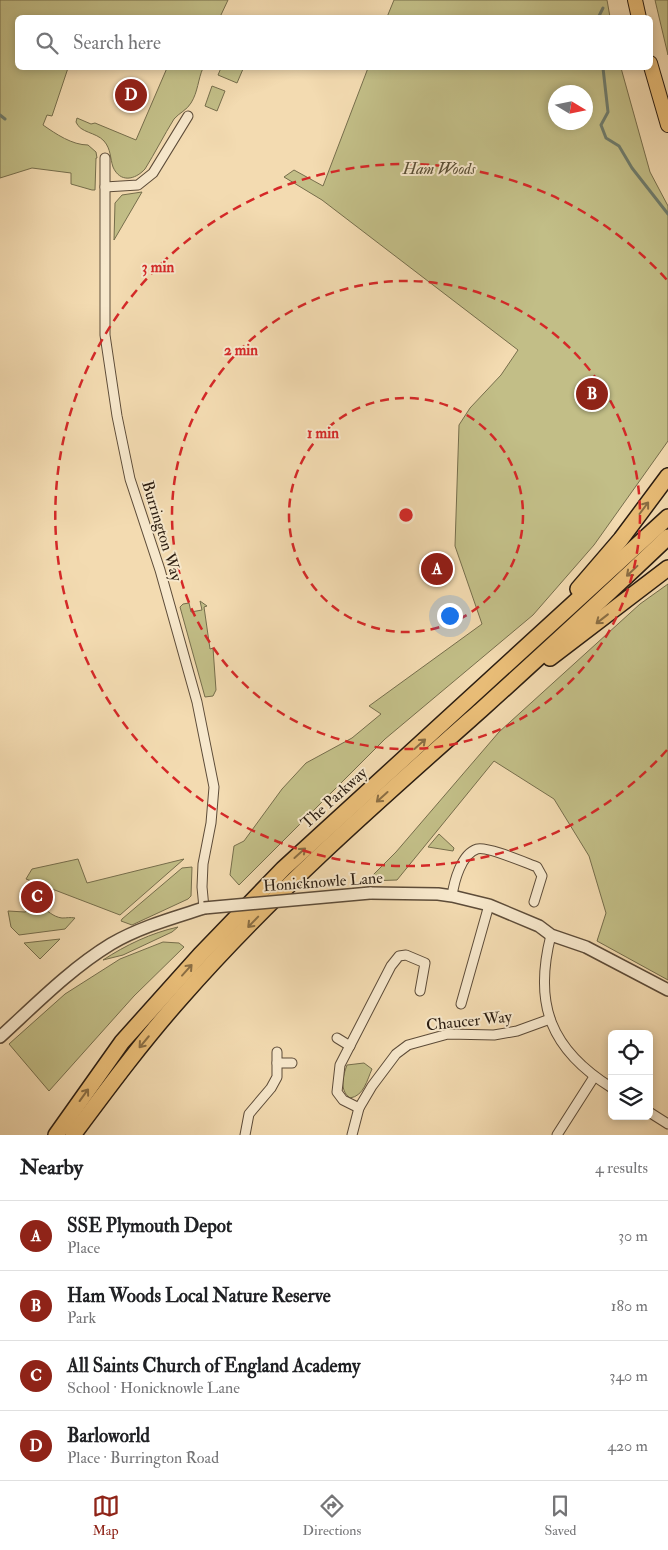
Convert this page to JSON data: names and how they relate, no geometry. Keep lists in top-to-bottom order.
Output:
{
  "streets": {
    "highway": ["The Parkway"],
    "street": ["Burrington Way", "Honicknowle Lane", "Chaucer Way"]
  },
  "crossings": [
    ["Burrington Way", "Honicknowle Lane"]
  ],
  "parks": ["Ham Woods"],
  "north": "right",
  "page": {
    "search": "Search here",
    "pins": [
      "D",
      "B",
      "A",
      "C"
    ],
    "heading": ["Nearby", "4 results"],
    "list": [
      {
        "mark": "A",
        "name": "SSE Plymouth Depot",
        "note": "Place",
        "value": "30 m"
      },
      {
        "mark": "B",
        "name": "Ham Woods Local Nature Reserve",
        "note": "Park",
        "value": "180 m"
      },
      {
        "mark": "C",
        "name": "All Saints Church of England Academy",
        "note": "School · Honicknowle Lane",
        "value": "340 m"
      },
      {
        "mark": "D",
        "name": "Barloworld",
        "note": "Place · Burrington Road",
        "value": "420 m"
      }
    ],
    "nav": ["Map", "Directions", "Saved"]
  },
  "rings": ["3 min", "2 min", "1 min"]
}
